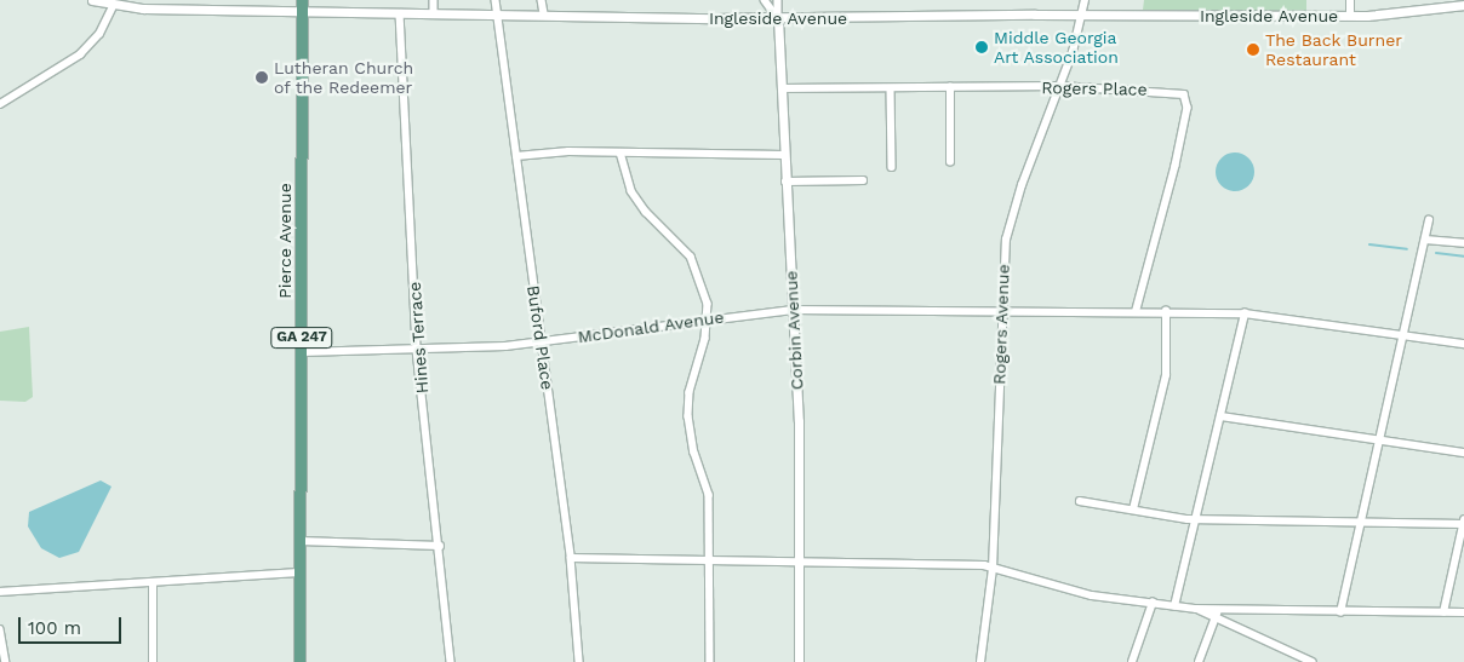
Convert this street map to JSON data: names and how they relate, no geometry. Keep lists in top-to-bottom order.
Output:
{
  "streets": {
    "main road": ["Pierce Avenue", "GA 247"],
    "street": [
      "Ingleside Avenue",
      "Rogers Place",
      "Rogers Avenue",
      "McDonald Avenue",
      "Corbin Avenue",
      "Hines Terrace",
      "Buford Place"
    ]
  },
  "crossings": [
    ["Ingleside Avenue", "Pierce Avenue"],
    ["Ingleside Avenue", "Rogers Avenue"],
    ["Ingleside Avenue", "Corbin Avenue"],
    ["Ingleside Avenue", "Hines Terrace"],
    ["Ingleside Avenue", "Buford Place"],
    ["Rogers Place", "Rogers Avenue"],
    ["Rogers Place", "McDonald Avenue"],
    ["Rogers Place", "Corbin Avenue"],
    ["Pierce Avenue", "McDonald Avenue"],
    ["Rogers Avenue", "McDonald Avenue"],
    ["McDonald Avenue", "Corbin Avenue"],
    ["McDonald Avenue", "Hines Terrace"],
    ["McDonald Avenue", "Buford Place"]
  ],
  "places": ["Middle Georgia Art Association", "The Back Burner Restaurant", "Lutheran Church of the Redeemer"],
  "scale_bar": "100 m"
}
